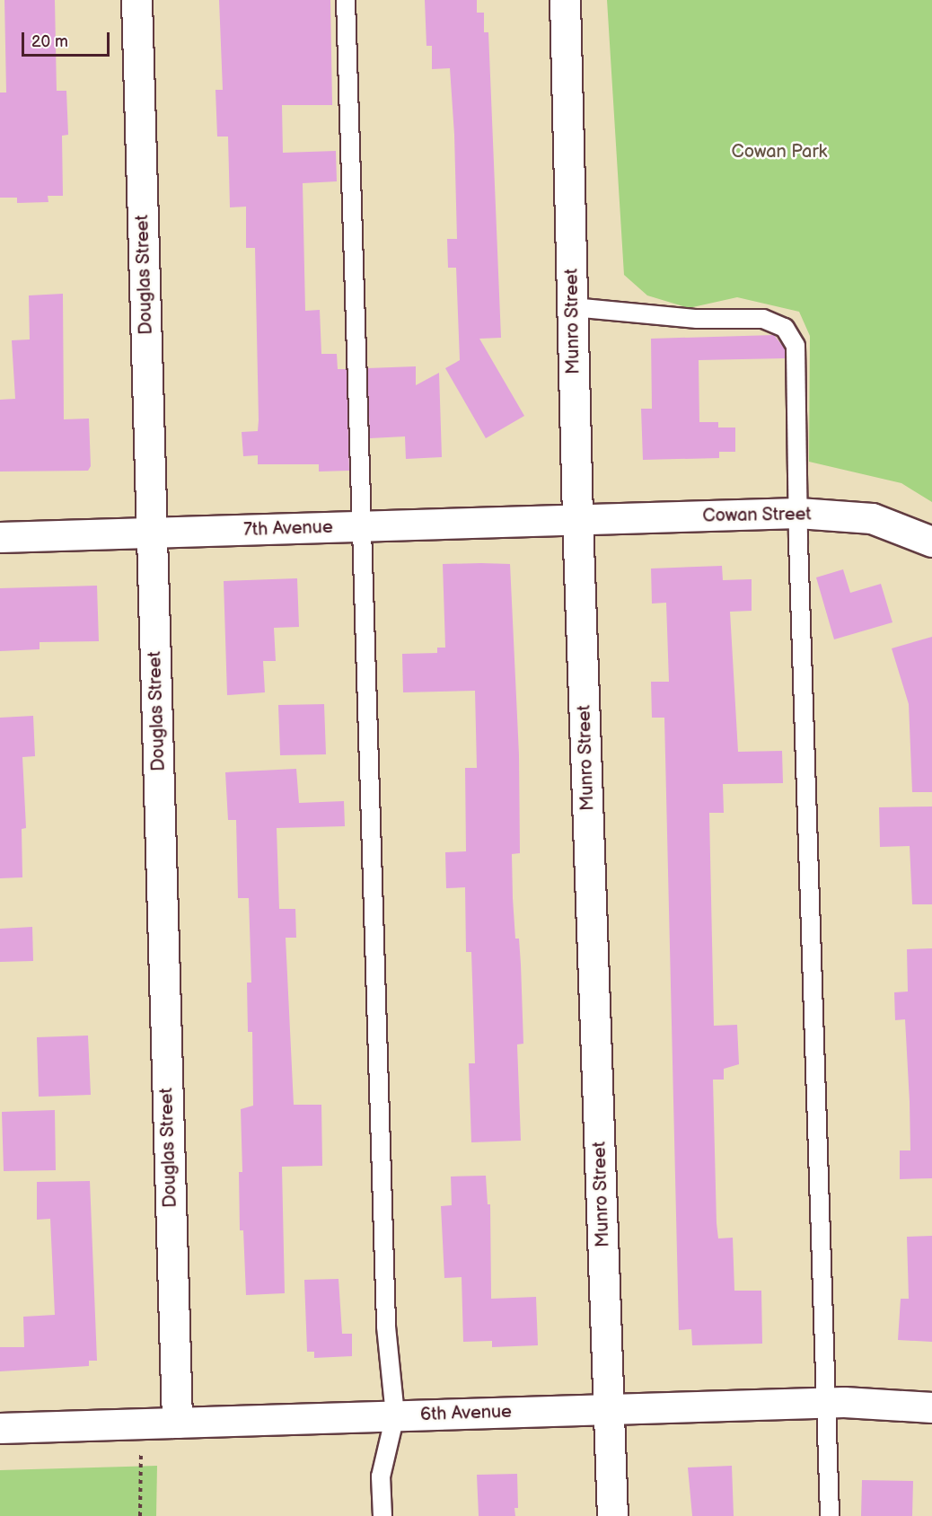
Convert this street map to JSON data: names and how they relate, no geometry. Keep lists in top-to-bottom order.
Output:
{
  "streets": {
    "street": [
      "Douglas Street",
      "Munro Street",
      "Cowan Street",
      "7th Avenue",
      "6th Avenue"
    ]
  },
  "crossings": [
    ["Douglas Street", "7th Avenue"],
    ["Douglas Street", "6th Avenue"],
    ["Munro Street", "Cowan Street"],
    ["Munro Street", "7th Avenue"],
    ["Munro Street", "6th Avenue"],
    ["Cowan Street", "7th Avenue"]
  ],
  "parks": ["Cowan Park"],
  "scale_bar": "20 m"
}
